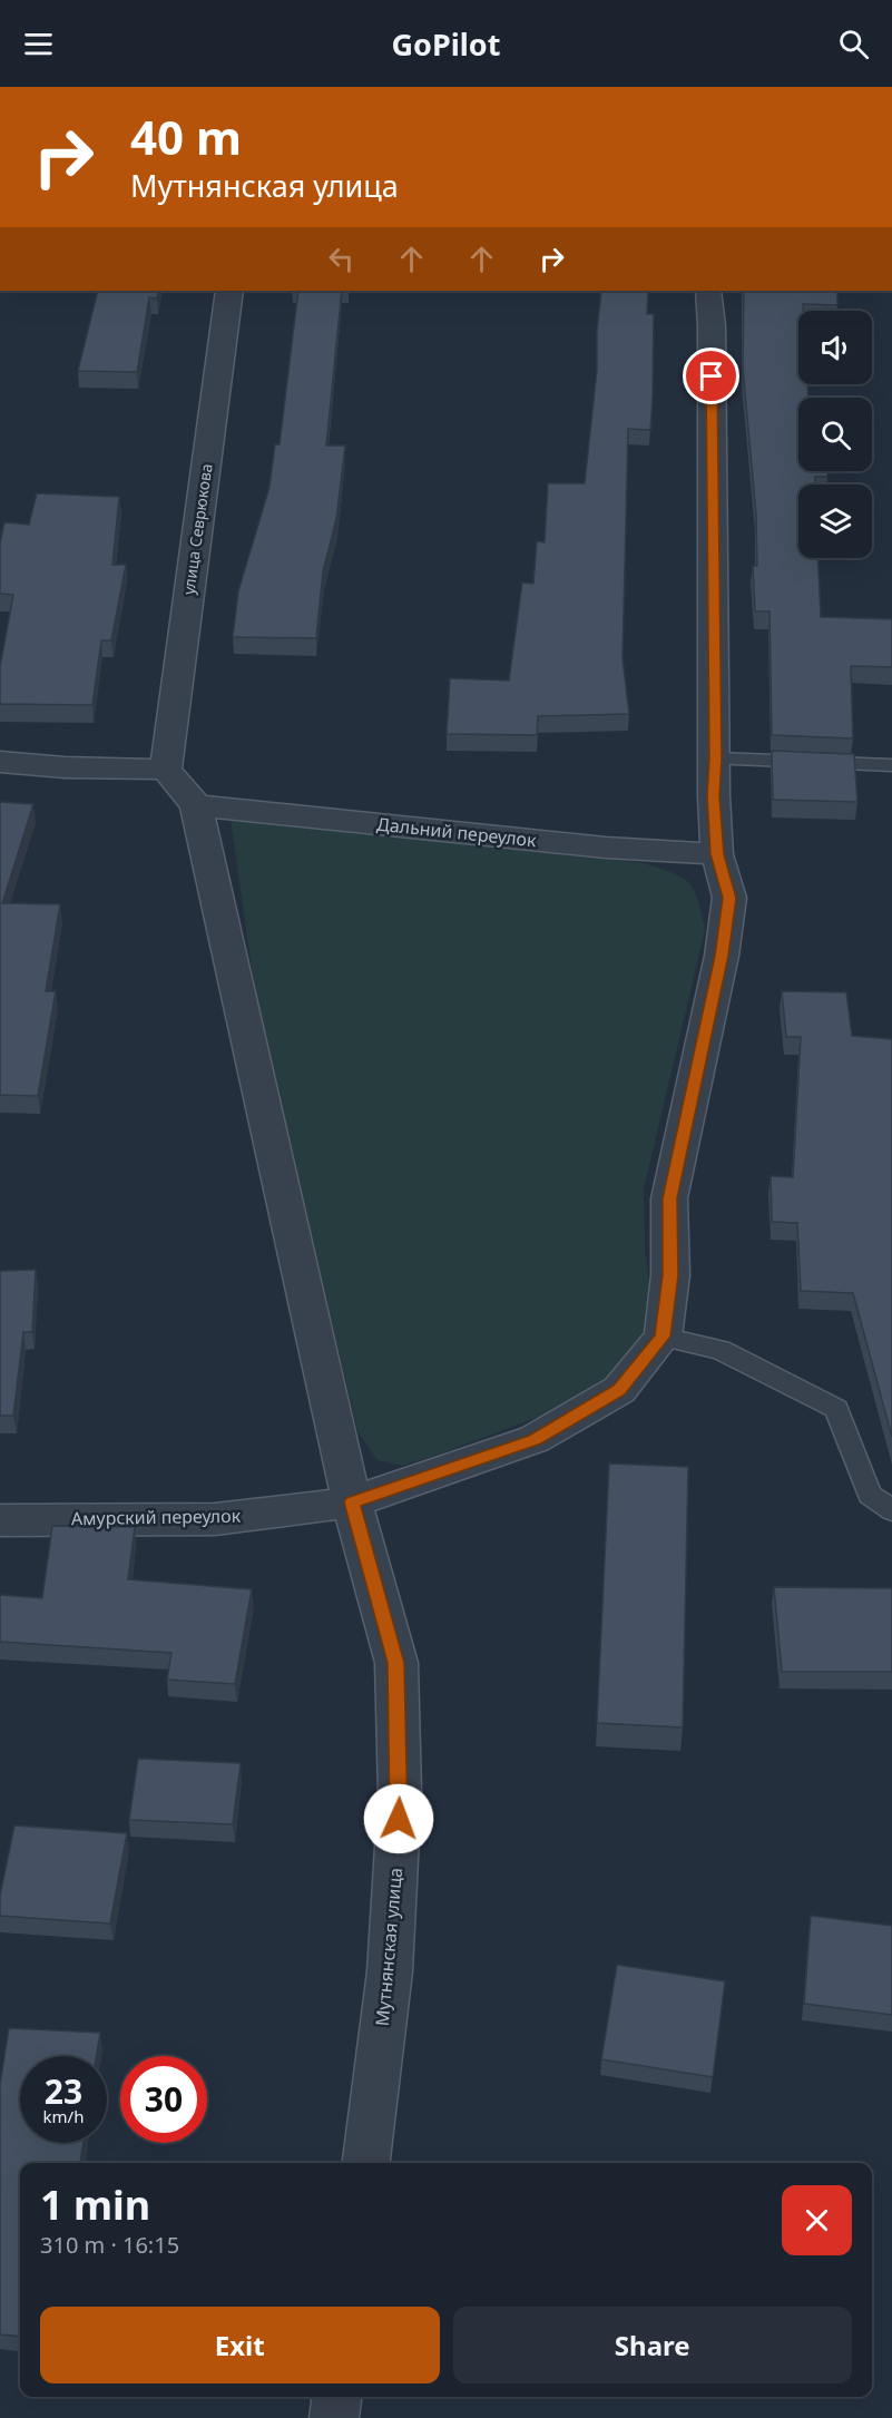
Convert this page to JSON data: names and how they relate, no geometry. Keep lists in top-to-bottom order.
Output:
{
  "streets": {
    "street": [
      "улица Севрюкова",
      "Дальний переулок",
      "Амурский переулок",
      "Мутнянская улица"
    ]
  },
  "crossings": [
    ["Дальний переулок", "Мутнянская улица"],
    ["Амурский переулок", "Мутнянская улица"]
  ],
  "page": {
    "header": "GoPilot",
    "turn": ["40 m", "Мутнянская улица"],
    "speed": "23 km/h",
    "limit": "30",
    "heading": ["1 min", "310 m · 16:15"],
    "buttons": ["Exit", "Share"]
  }
}
